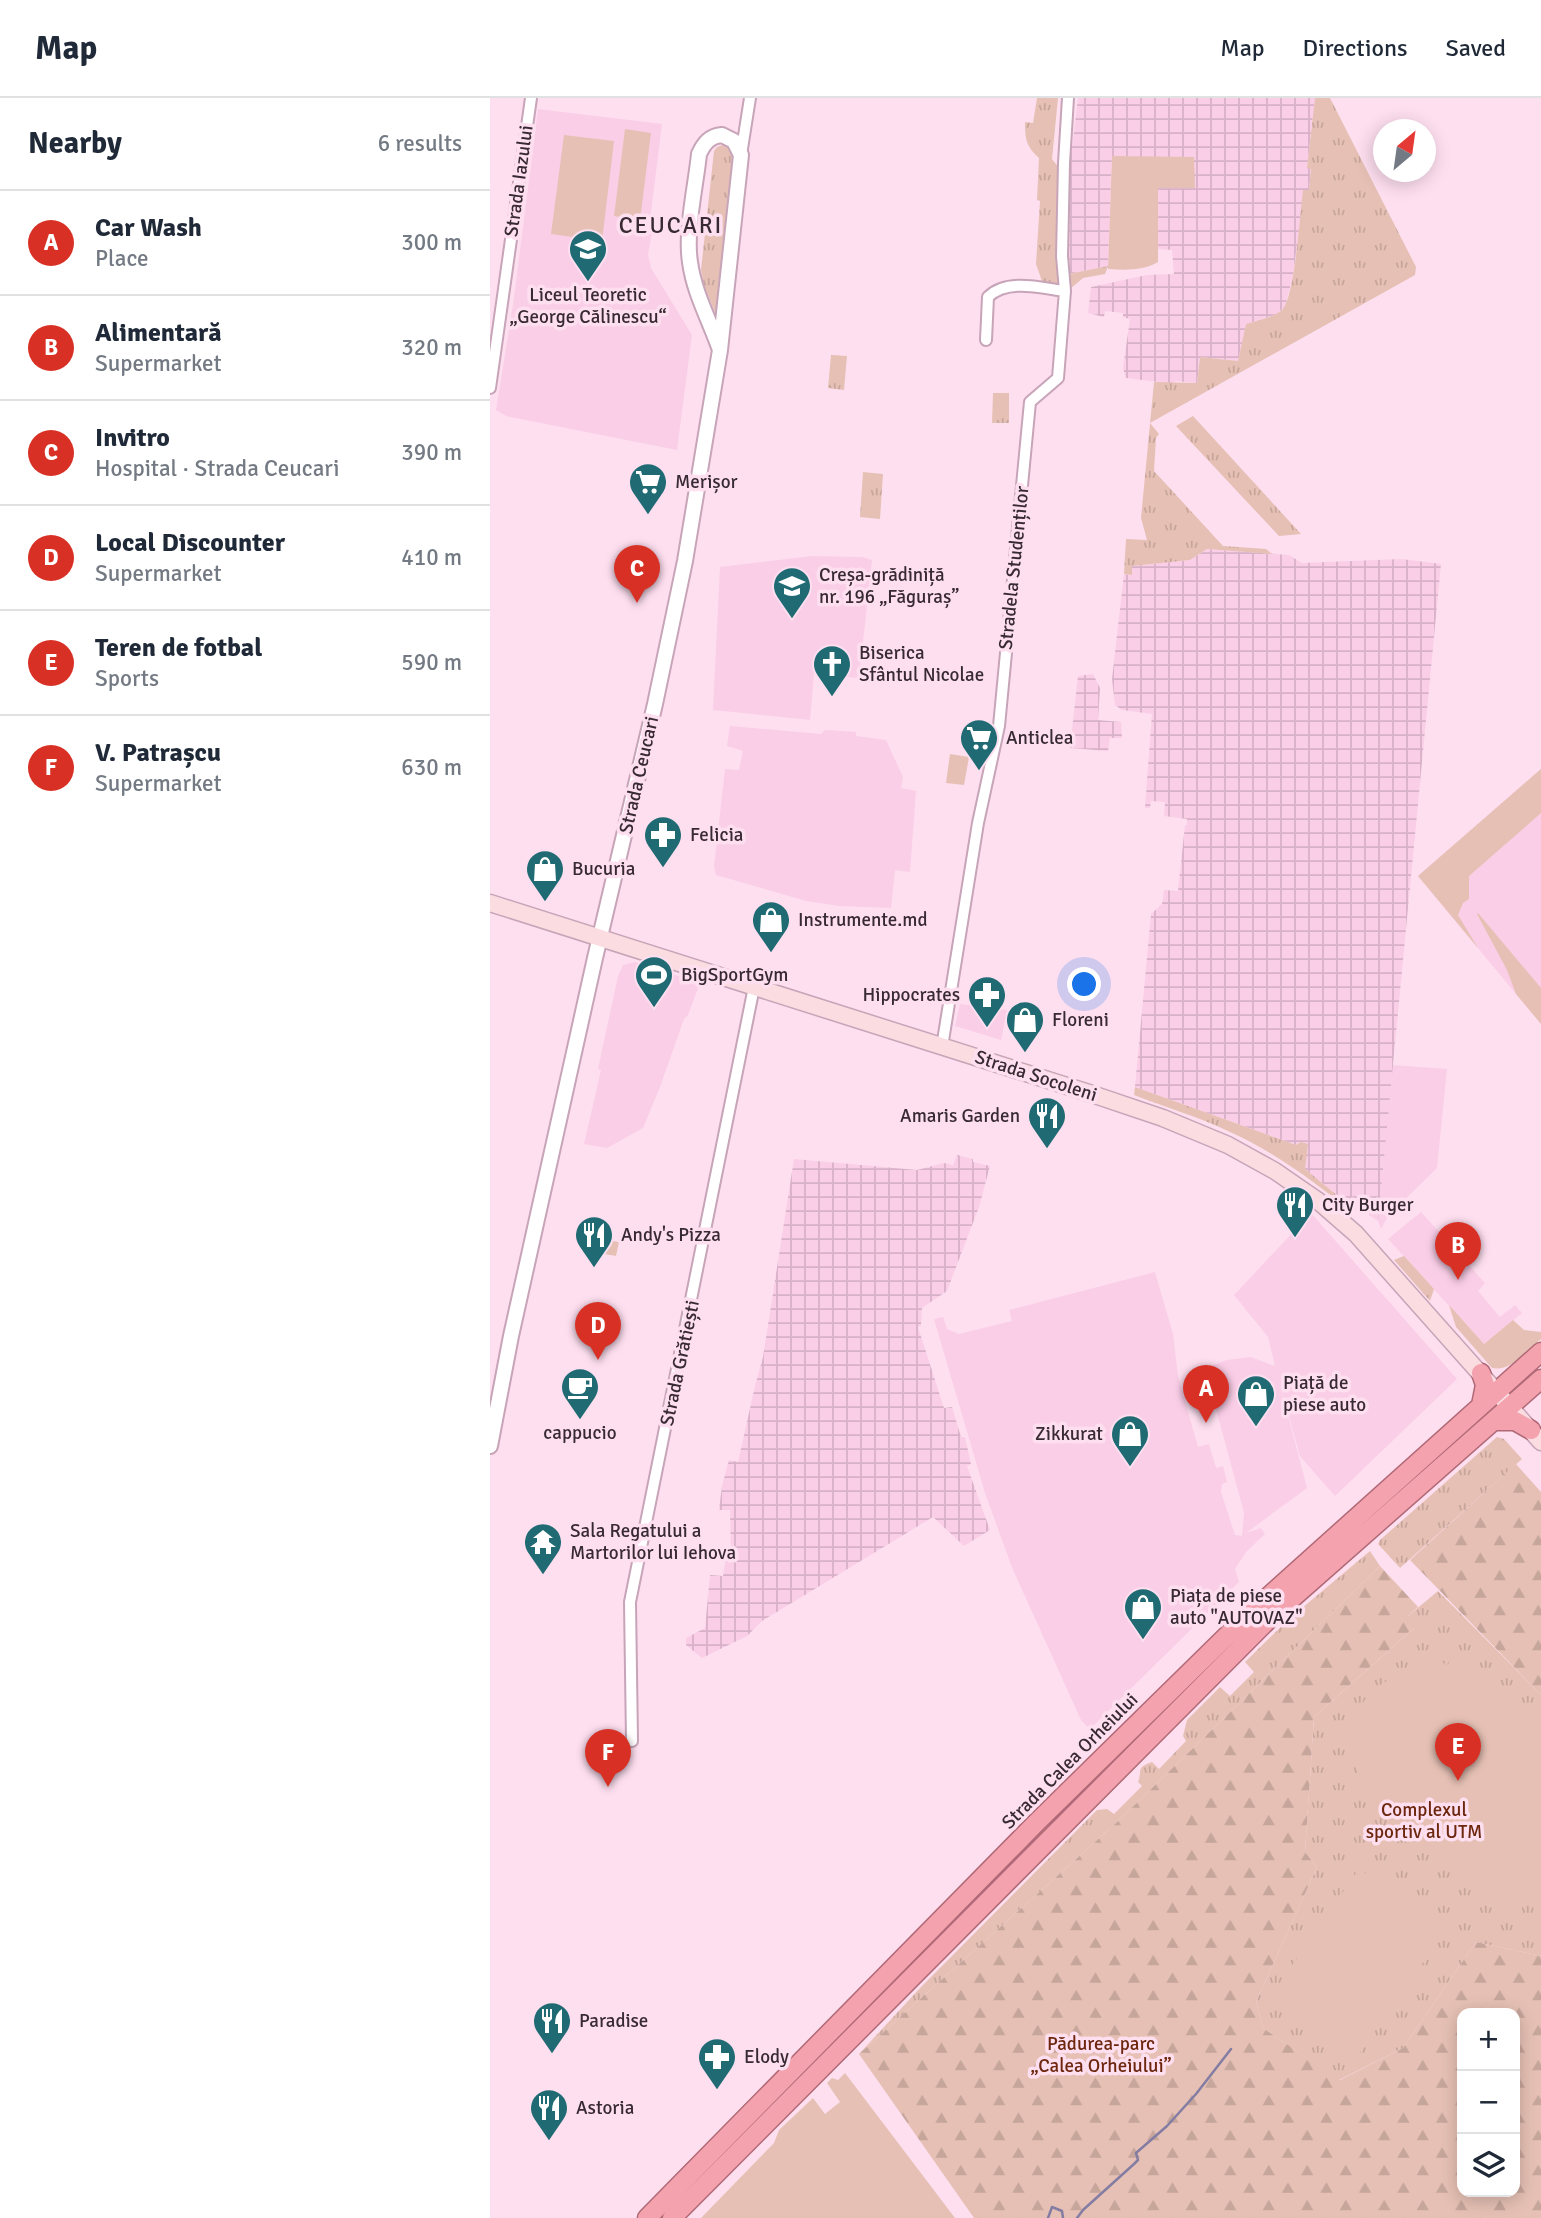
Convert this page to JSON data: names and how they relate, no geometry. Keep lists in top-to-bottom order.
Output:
{
  "streets": {
    "highway": ["Strada Calea Orheiului"],
    "main road": ["Strada Socoleni"],
    "street": [
      "Strada Iazului",
      "Stradela Studenților",
      "Strada Ceucari",
      "Strada Grătiești"
    ]
  },
  "crossings": [
    ["Stradela Studenților", "Strada Socoleni"],
    ["Strada Ceucari", "Strada Socoleni"],
    ["Strada Socoleni", "Strada Grătiești"],
    ["Strada Socoleni", "Strada Calea Orheiului"]
  ],
  "districts": ["CEUCARI"],
  "parks": ["Complexul sportiv al UTM", "Pădurea-parc „Calea Orheiului”"],
  "places": {
    "school or university": ["Liceul Teoretic „George Călinescu“", "Creșa-grădiniță nr. 196 „Făguraș”"],
    "supermarket": ["Merișor", "Anticlea"],
    "church": ["Biserica Sfântul Nicolae"],
    "pharmacy": ["Felicia", "Hippocrates", "Elody"],
    "shop": [
      "Bucuria",
      "Instrumente.md",
      "Floreni",
      "Piață de piese auto",
      "Zikkurat",
      "Piața de piese auto \"AUTOVAZ\""
    ],
    "sports": ["BigSportGym"],
    "restaurant": [
      "Amaris Garden",
      "City Burger",
      "Andy's Pizza",
      "Paradise",
      "Astoria"
    ],
    "cafe": ["cappucio"],
    "temple": ["Sala Regatului a Martorilor lui Iehova"]
  },
  "north": "top right",
  "page": {
    "header": "Map",
    "nav": ["Map", "Directions", "Saved"],
    "heading": ["Nearby", "6 results"],
    "list": [
      {
        "mark": "A",
        "name": "Car Wash",
        "note": "Place",
        "value": "300 m"
      },
      {
        "mark": "B",
        "name": "Alimentară",
        "note": "Supermarket",
        "value": "320 m"
      },
      {
        "mark": "C",
        "name": "Invitro",
        "note": "Hospital · Strada Ceucari",
        "value": "390 m"
      },
      {
        "mark": "D",
        "name": "Local Discounter",
        "note": "Supermarket",
        "value": "410 m"
      },
      {
        "mark": "E",
        "name": "Teren de fotbal",
        "note": "Sports",
        "value": "590 m"
      },
      {
        "mark": "F",
        "name": "V. Patrașcu",
        "note": "Supermarket",
        "value": "630 m"
      }
    ],
    "pins": [
      "C",
      "B",
      "D",
      "A",
      "E",
      "F"
    ],
    "map_buttons": ["+", "−"]
  }
}
